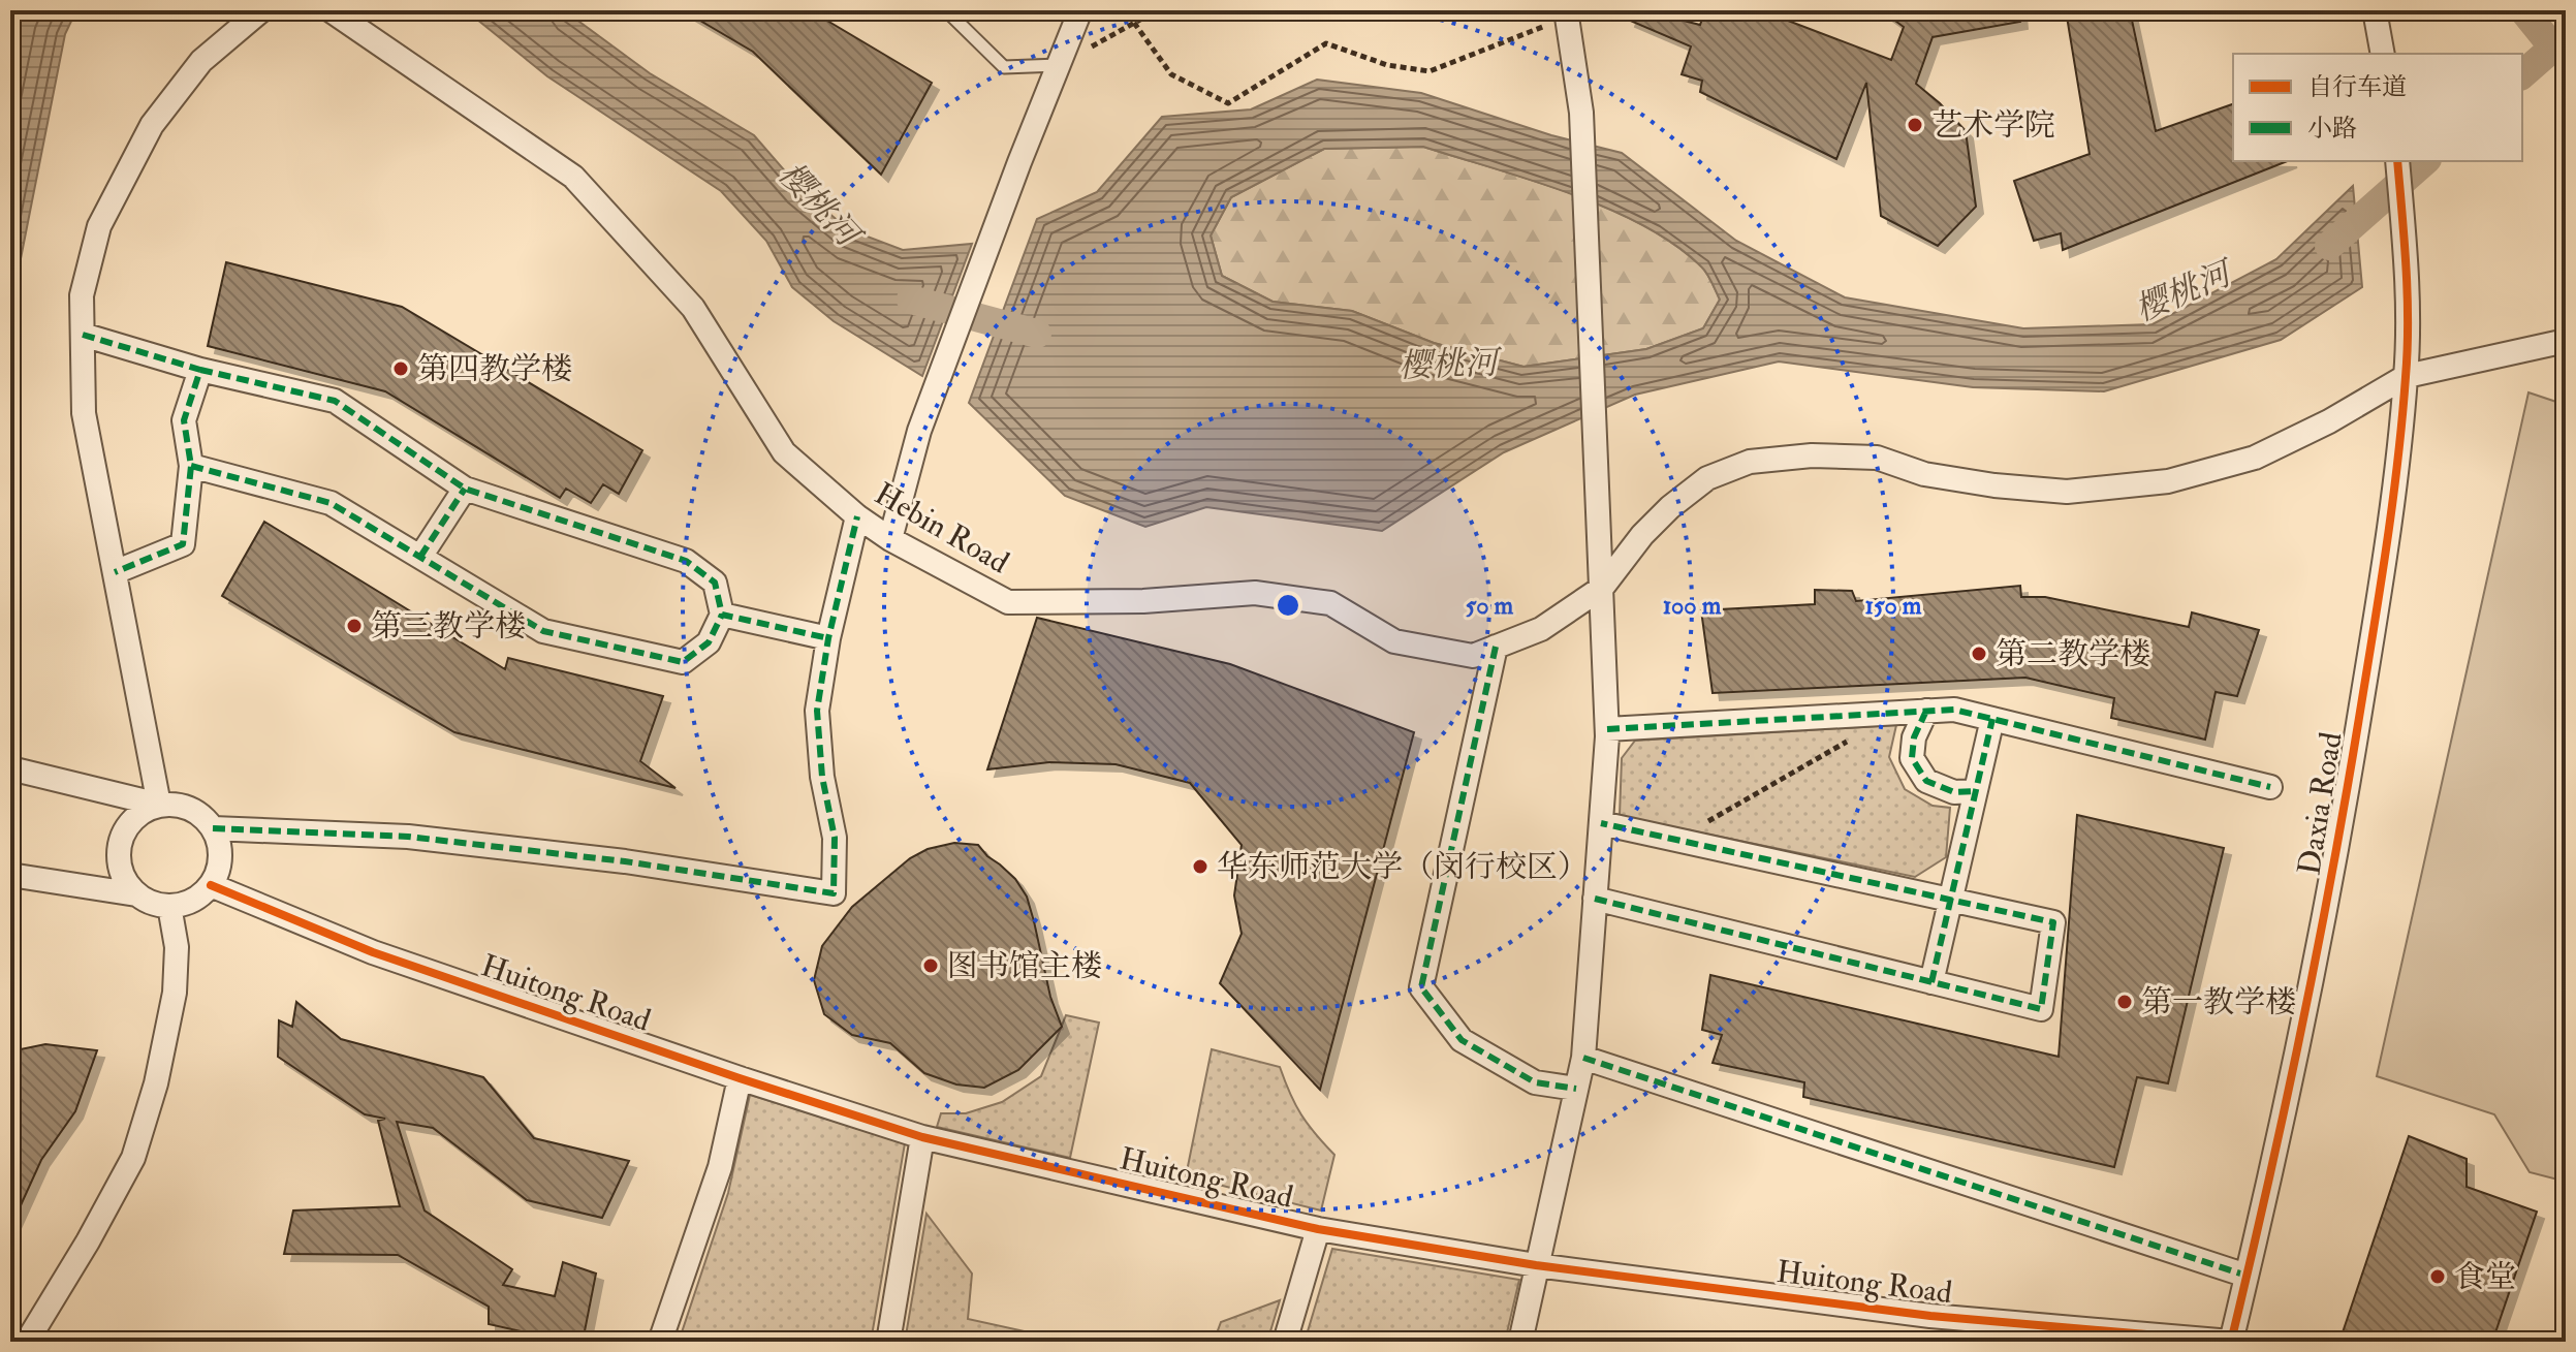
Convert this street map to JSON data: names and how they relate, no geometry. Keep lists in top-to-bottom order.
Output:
{
  "streets": {
    "street": ["Hebin Road", "Daxia Road", "Huitong Road"]
  },
  "crossings": [
    ["Hebin Road", "Daxia Road"],
    ["Daxia Road", "Huitong Road"]
  ],
  "water": ["樱桃河"],
  "places": [
    "艺术学院",
    "第四教学楼",
    "第三教学楼",
    "第二教学楼",
    "华东师范大学（闵行校区）",
    "图书馆主楼",
    "第一教学楼",
    "食堂"
  ],
  "legend": ["自行车道", "小路"],
  "rings": ["50 m", "100 m", "150 m"]
}
